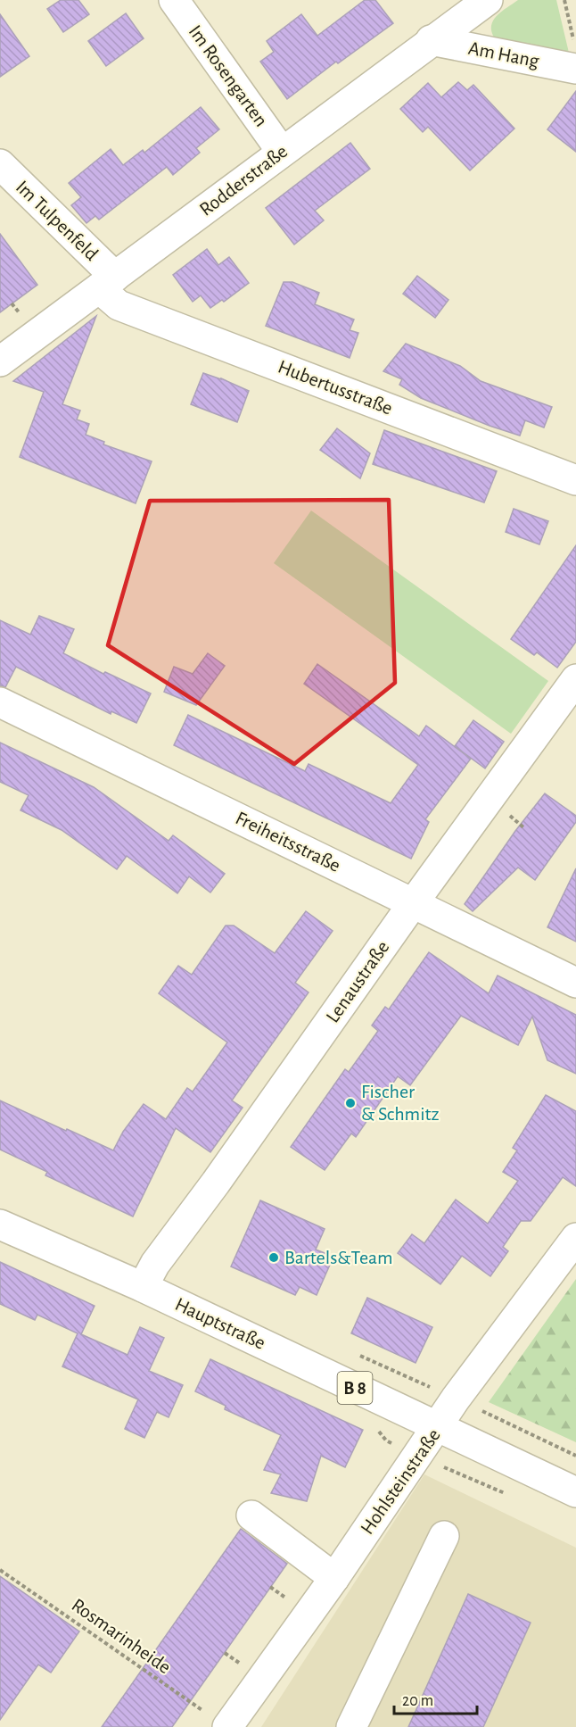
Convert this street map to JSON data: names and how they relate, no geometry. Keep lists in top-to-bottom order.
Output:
{
  "streets": {
    "street": [
      "Am Hang",
      "Im Rosengarten",
      "Rodderstraße",
      "Im Tulpenfeld",
      "Hubertusstraße",
      "Freiheitsstraße",
      "Lenaustraße",
      "Hauptstraße",
      "B 8",
      "Hohlsteinstraße"
    ],
    "path": ["Rosmarinheide"]
  },
  "crossings": [
    ["Am Hang", "Rodderstraße"],
    ["Im Rosengarten", "Rodderstraße"],
    ["Rodderstraße", "Im Tulpenfeld"],
    ["Rodderstraße", "Hubertusstraße"],
    ["Im Tulpenfeld", "Hubertusstraße"],
    ["Freiheitsstraße", "Lenaustraße"],
    ["Lenaustraße", "Hauptstraße"],
    ["Hauptstraße", "B 8"],
    ["Hauptstraße", "Hohlsteinstraße"],
    ["B 8", "Hohlsteinstraße"],
    ["Hohlsteinstraße", "Rosmarinheide"]
  ],
  "places": ["Fischer & Schmitz", "Bartels&Team"],
  "scale_bar": "20 m"
}
